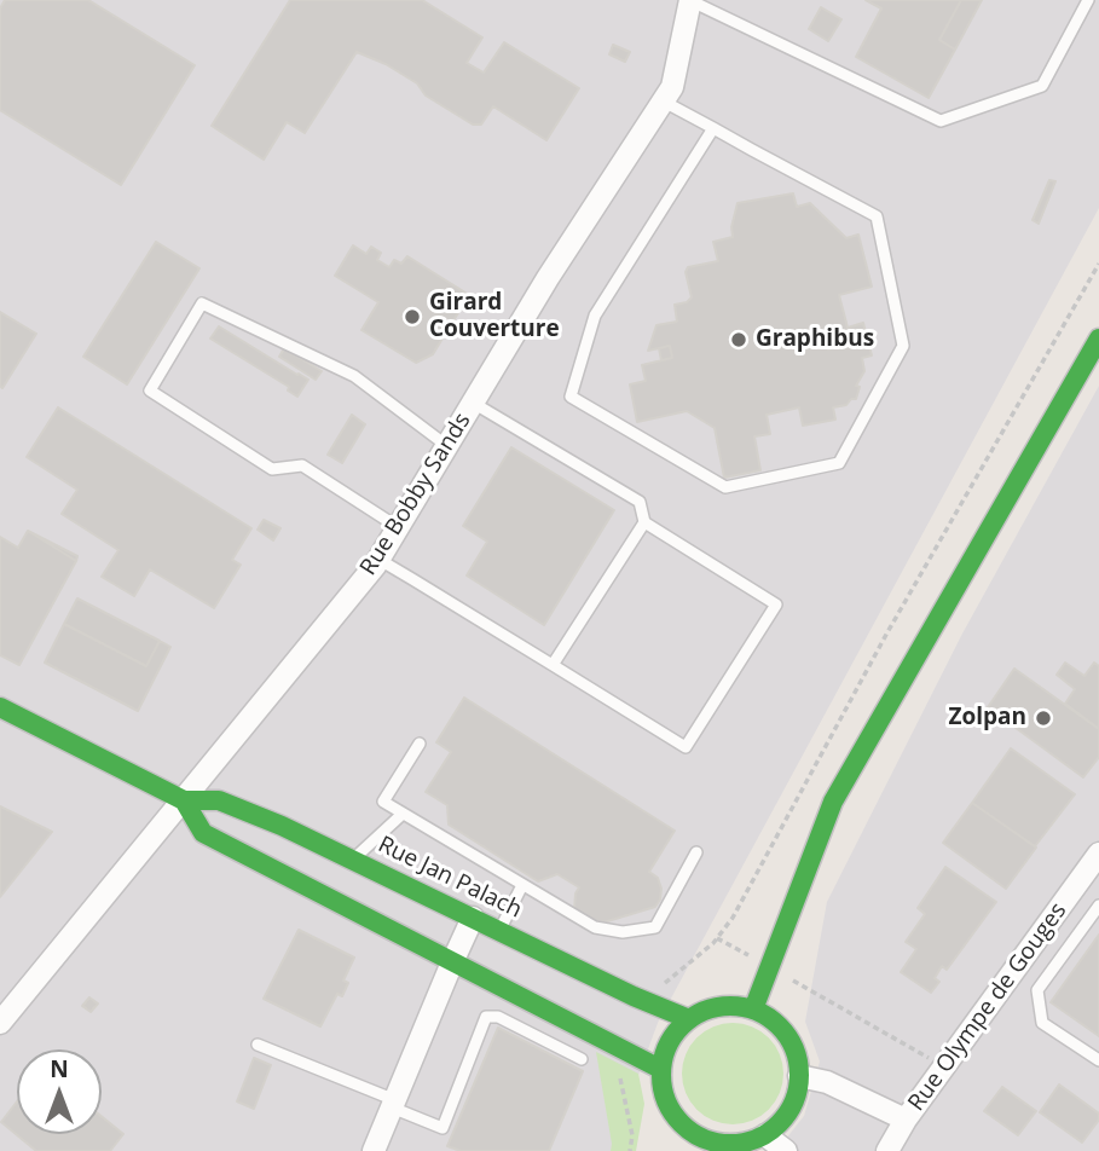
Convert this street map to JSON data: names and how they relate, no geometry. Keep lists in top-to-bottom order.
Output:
{
  "streets": {
    "street": ["Rue Bobby Sands", "Rue Jan Palach", "Rue Olympe de Gouges"]
  },
  "crossings": [
    ["Rue Bobby Sands", "Rue Jan Palach"],
    ["Rue Jan Palach", "Rue Olympe de Gouges"]
  ],
  "places": ["Girard Couverture", "Graphibus", "Zolpan"],
  "north": "top"
}
